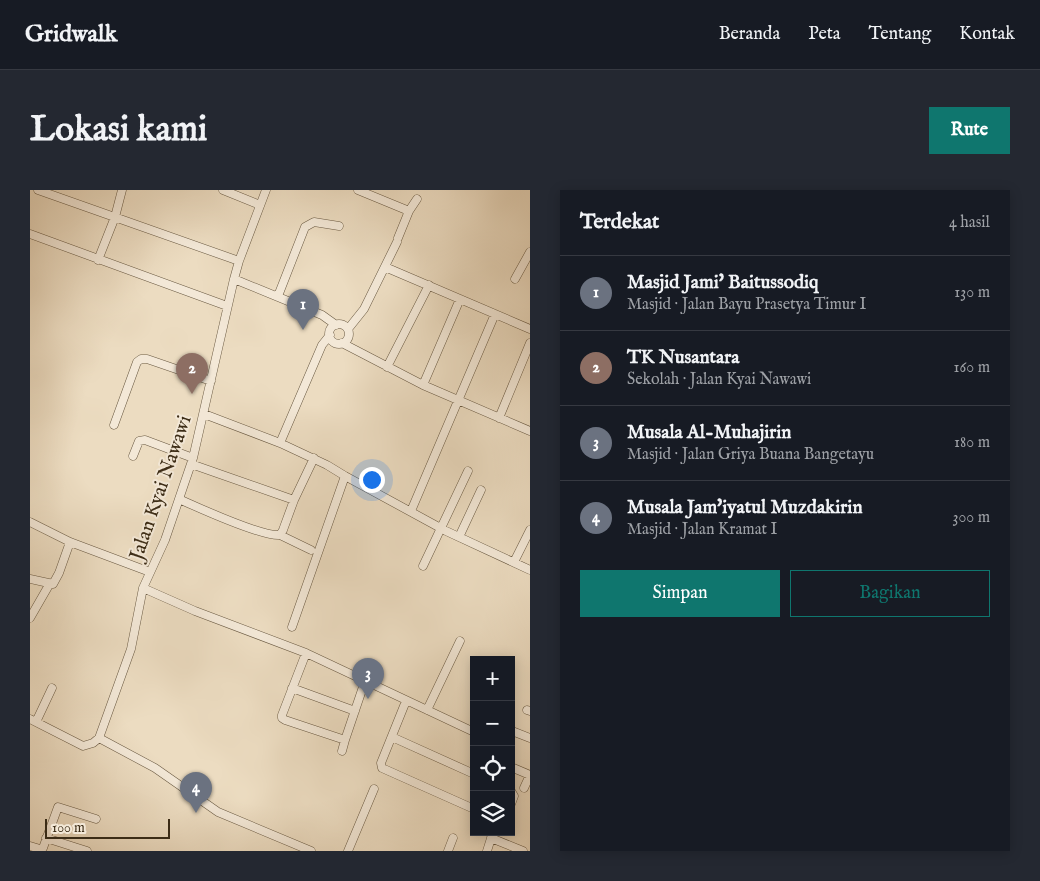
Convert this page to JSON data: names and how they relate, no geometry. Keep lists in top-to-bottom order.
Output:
{
  "streets": {
    "street": ["Jalan Kyai Nawawi"]
  },
  "scale_bar": "100 m",
  "page": {
    "header": "Gridwalk",
    "nav": [
      "Beranda",
      "Peta",
      "Tentang",
      "Kontak"
    ],
    "buttons": [
      "Rute",
      ["Simpan", "Bagikan"]
    ],
    "title": "Lokasi kami",
    "heading": ["Terdekat", "4 hasil"],
    "list": [
      {
        "mark": "1",
        "name": "Masjid Jami' Baitussodiq",
        "note": "Masjid · Jalan Bayu Prasetya Timur I",
        "value": "130 m"
      },
      {
        "mark": "2",
        "name": "TK Nusantara",
        "note": "Sekolah · Jalan Kyai Nawawi",
        "value": "160 m"
      },
      {
        "mark": "3",
        "name": "Musala Al-Muhajirin",
        "note": "Masjid · Jalan Griya Buana Bangetayu",
        "value": "180 m"
      },
      {
        "mark": "4",
        "name": "Musala Jam'iyatul Muzdakirin",
        "note": "Masjid · Jalan Kramat I",
        "value": "300 m"
      }
    ],
    "pins": [
      "1",
      "2",
      "3",
      "4"
    ],
    "map_buttons": ["+", "−"],
    "scale": "100 m"
  }
}
